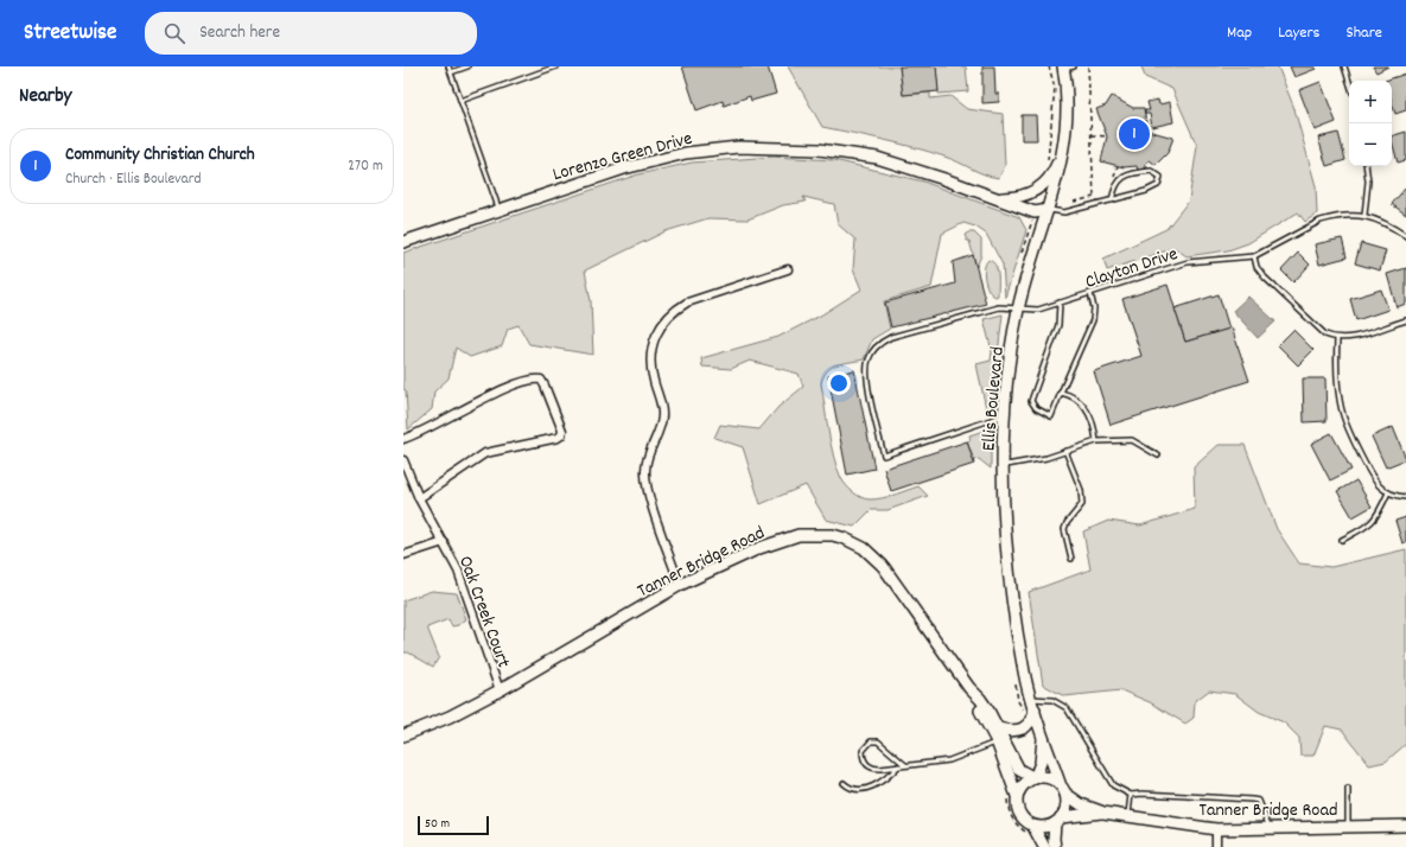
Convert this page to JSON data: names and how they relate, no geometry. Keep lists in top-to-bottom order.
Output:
{
  "streets": {
    "main road": ["Lorenzo Green Drive", "Ellis Boulevard", "Tanner Bridge Road"],
    "street": ["Oak Creek Court"],
    "lane": ["Clayton Drive"]
  },
  "crossings": [
    ["Lorenzo Green Drive", "Ellis Boulevard"],
    ["Clayton Drive", "Ellis Boulevard"],
    ["Ellis Boulevard", "Tanner Bridge Road"],
    ["Tanner Bridge Road", "Oak Creek Court"]
  ],
  "scale_bar": "50 m",
  "page": {
    "header": "Streetwise",
    "search": "Search here",
    "nav": ["Map", "Layers", "Share"],
    "heading": "Nearby",
    "map_buttons": ["+", "−"],
    "pins": "1",
    "list": [
      {
        "mark": "1",
        "name": "Community Christian Church",
        "note": "Church · Ellis Boulevard",
        "value": "270 m"
      }
    ],
    "scale": "50 m"
  }
}
